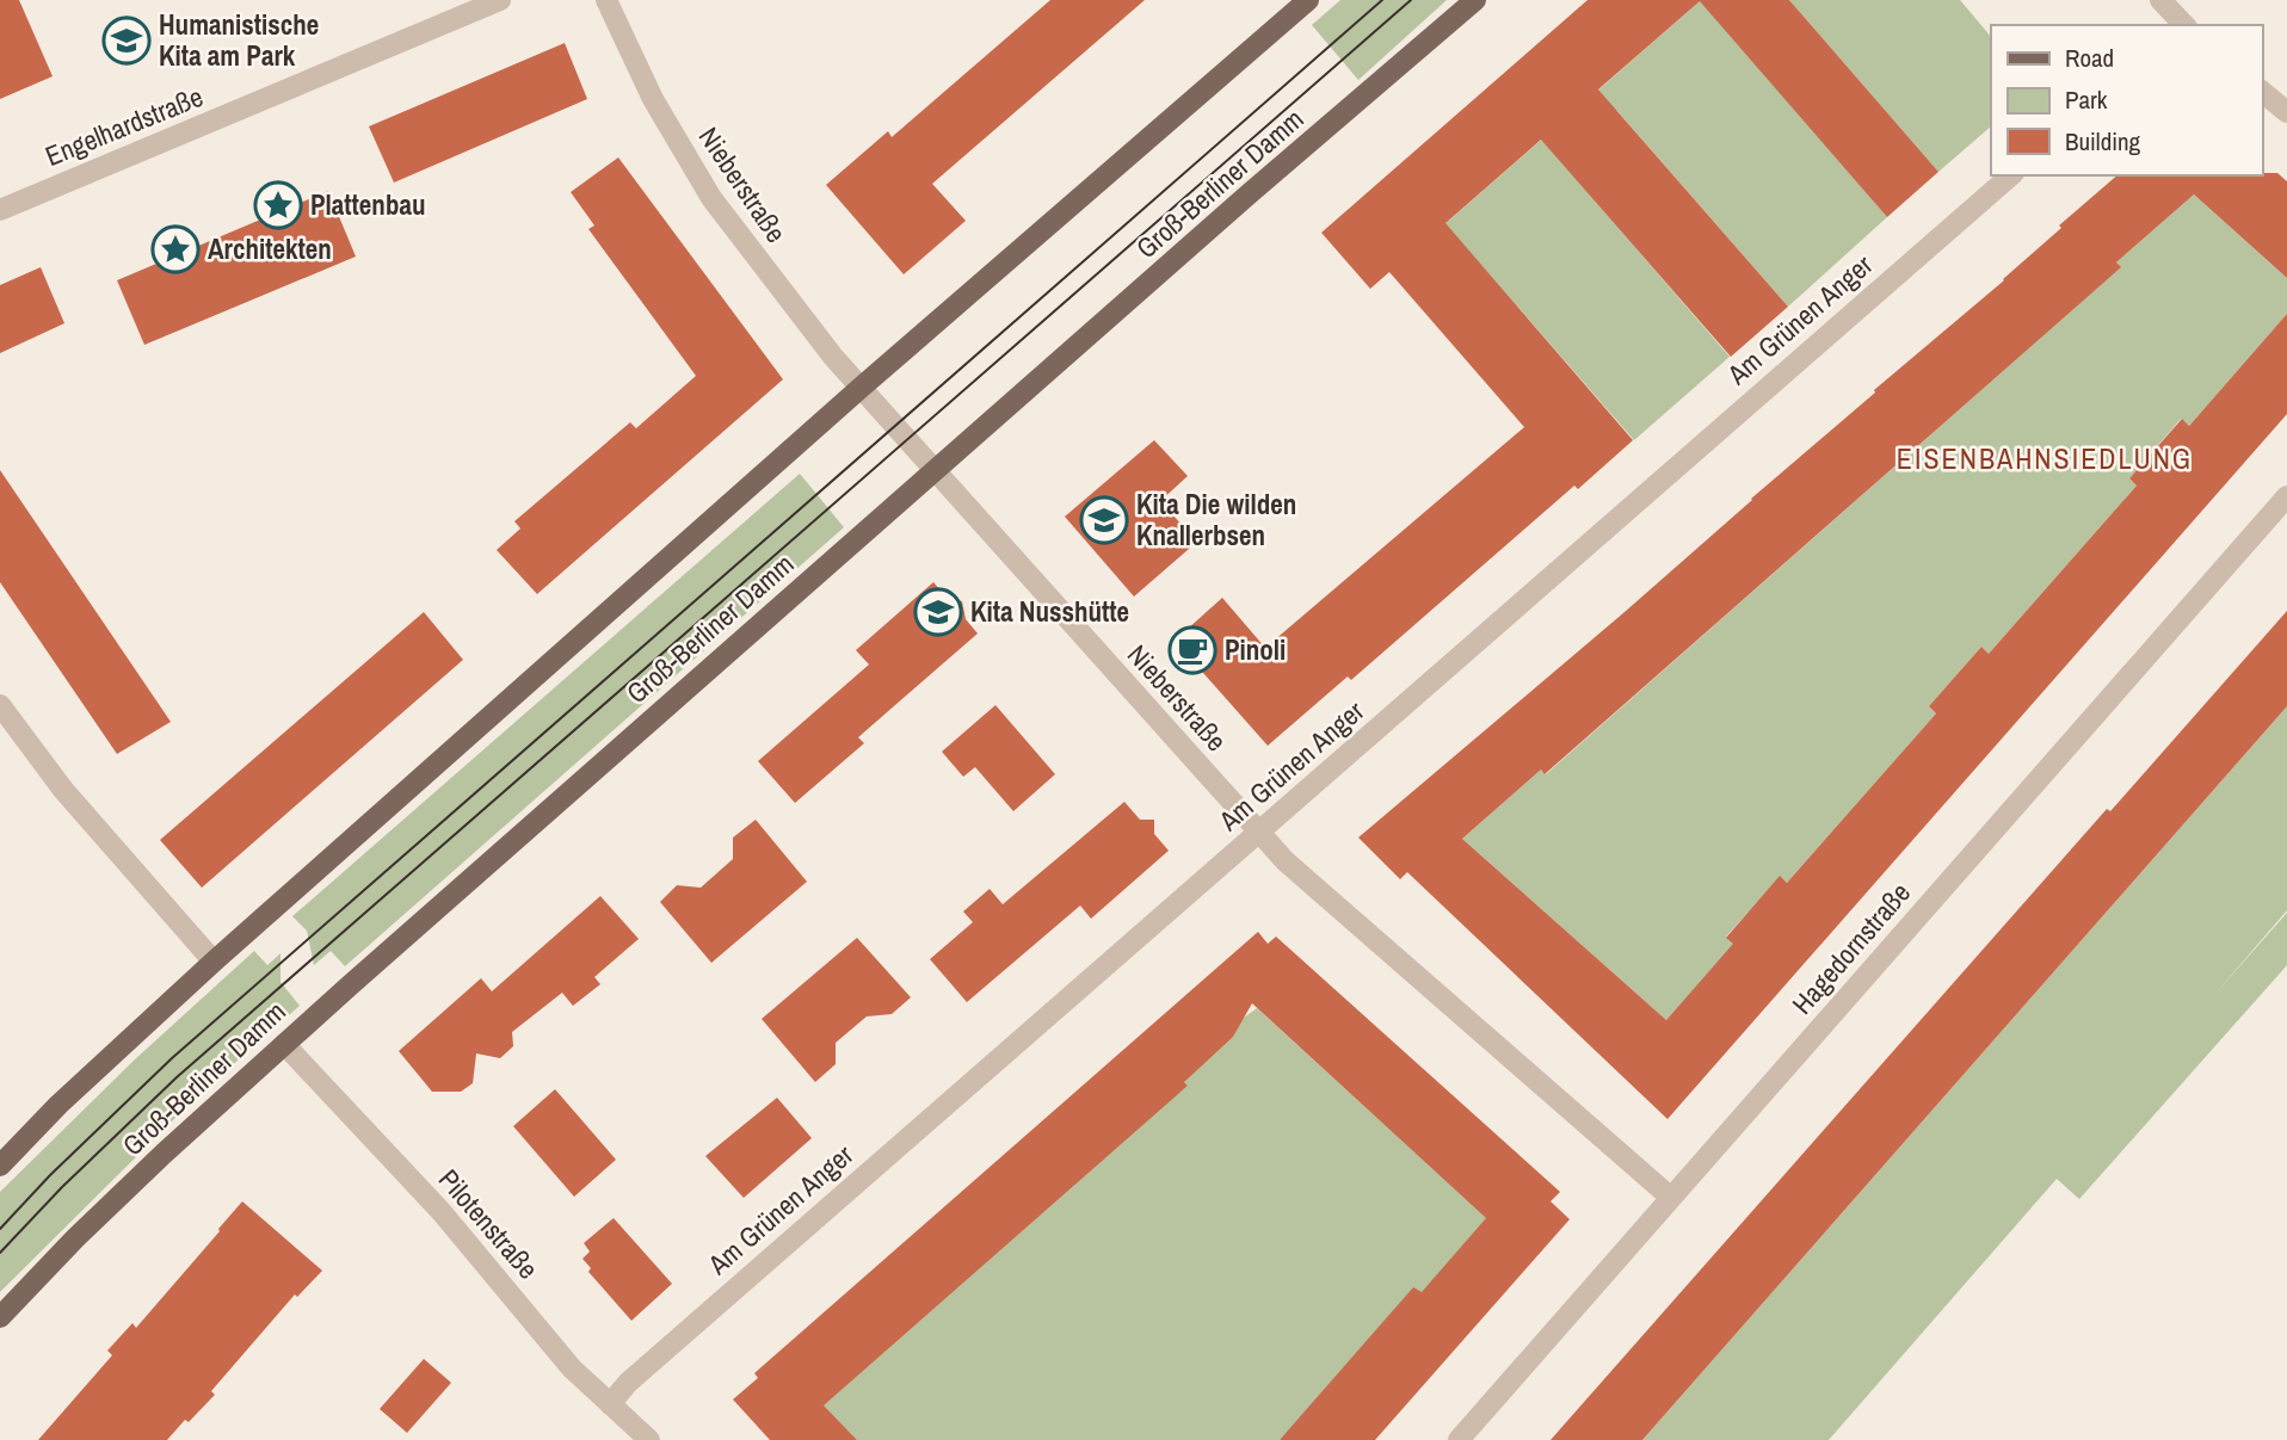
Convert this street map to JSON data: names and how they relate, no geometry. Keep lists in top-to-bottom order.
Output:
{
  "streets": {
    "main road": ["Groß-Berliner Damm"],
    "street": [
      "Engelhardstraße",
      "Nieberstraße",
      "Am Grünen Anger",
      "Hagedornstraße",
      "Pilotenstraße"
    ]
  },
  "crossings": [
    ["Groß-Berliner Damm", "Nieberstraße"],
    ["Groß-Berliner Damm", "Pilotenstraße"],
    ["Nieberstraße", "Am Grünen Anger"],
    ["Nieberstraße", "Hagedornstraße"],
    ["Am Grünen Anger", "Pilotenstraße"]
  ],
  "districts": ["EISENBAHNSIEDLUNG"],
  "places": {
    "school or university": ["Humanistische Kita am Park", "Kita Die wilden Knallerbsen", "Kita Nusshütte"],
    "place": ["Plattenbau", "Architekten"],
    "cafe": ["Pinoli"]
  },
  "legend": ["Road", "Park", "Building"]
}
